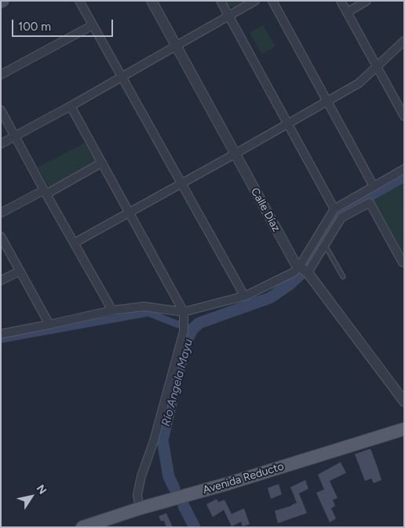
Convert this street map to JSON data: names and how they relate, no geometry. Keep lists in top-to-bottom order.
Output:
{
  "streets": {
    "main road": ["Avenida Reducto"],
    "street": ["Calle Díaz"]
  },
  "water": ["Río Angela Mayu"],
  "scale_bar": "100 m",
  "north": "top right"
}
